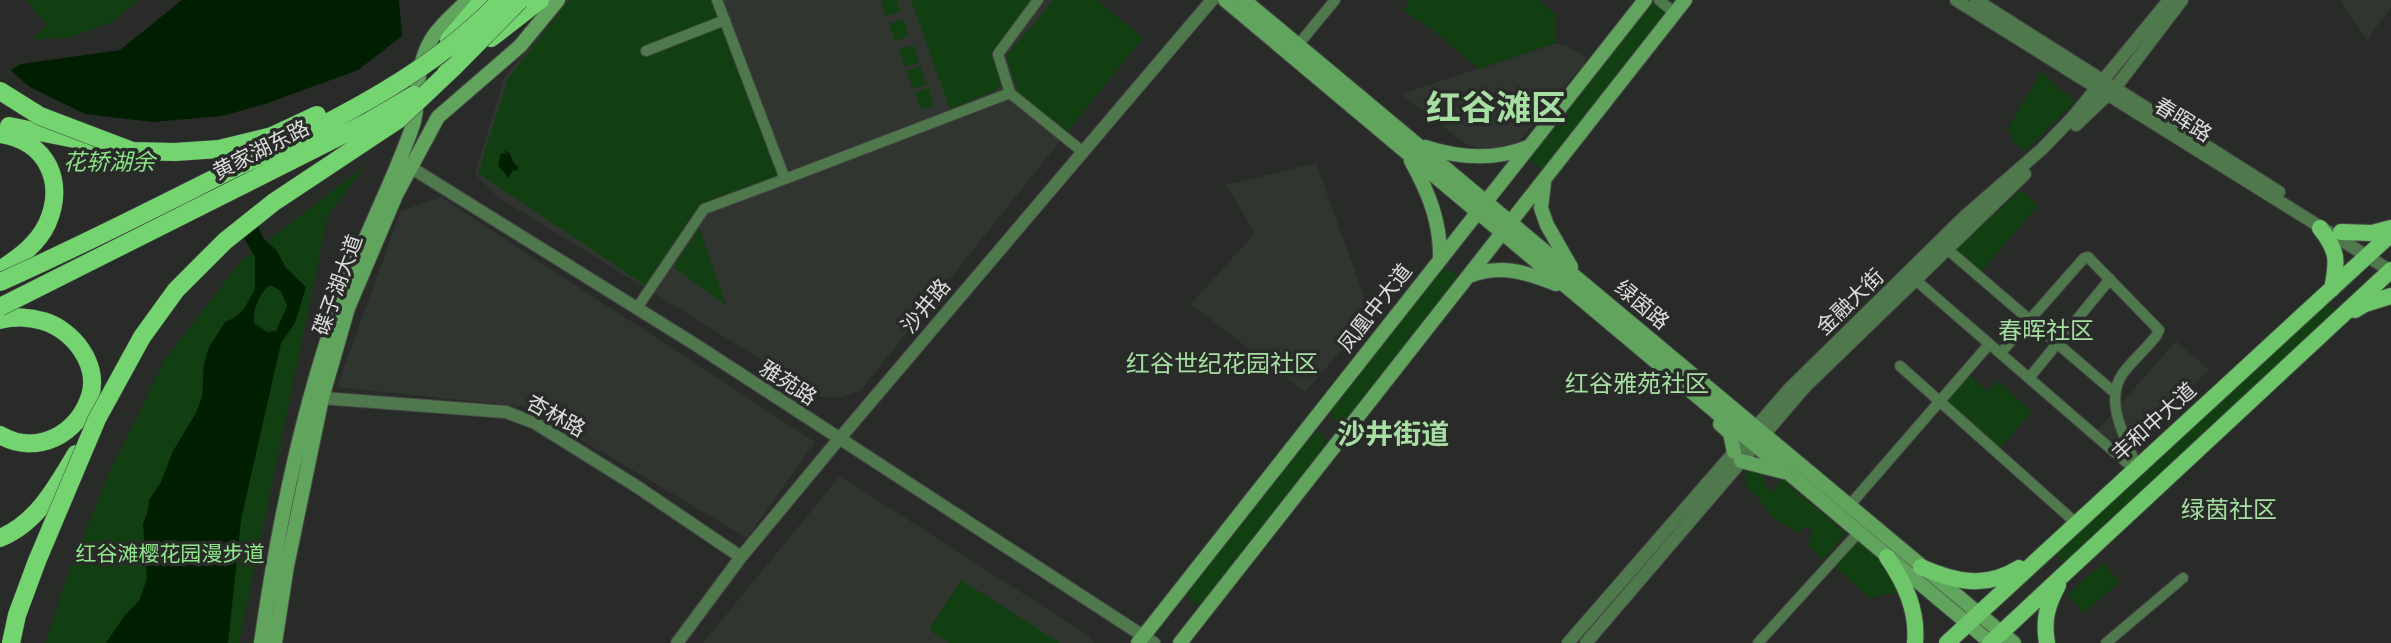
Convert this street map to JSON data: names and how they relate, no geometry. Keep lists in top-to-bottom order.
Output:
{
  "streets": {
    "highway": ["黄家湖东路"],
    "main road": [
      "碟子湖大道",
      "绿茵路",
      "凤凰中大道",
      "丰和中大道"
    ],
    "street": [
      "春晖路",
      "金融大街",
      "沙井路",
      "雅苑路",
      "杏林路"
    ]
  },
  "crossings": [
    ["春晖路", "金融大街"],
    ["春晖路", "丰和中大道"],
    ["碟子湖大道", "雅苑路"],
    ["碟子湖大道", "杏林路"],
    ["金融大街", "绿茵路"],
    ["绿茵路", "凤凰中大道"],
    ["绿茵路", "丰和中大道"],
    ["沙井路", "雅苑路"],
    ["沙井路", "杏林路"],
    ["凤凰中大道", "雅苑路"]
  ],
  "districts": [
    "红谷滩区",
    "春晖社区",
    "红谷世纪花园社区",
    "红谷雅苑社区",
    "沙井街道",
    "绿茵社区"
  ],
  "water": ["花轿湖余"],
  "parks": ["红谷滩樱花园漫步道"]
}
